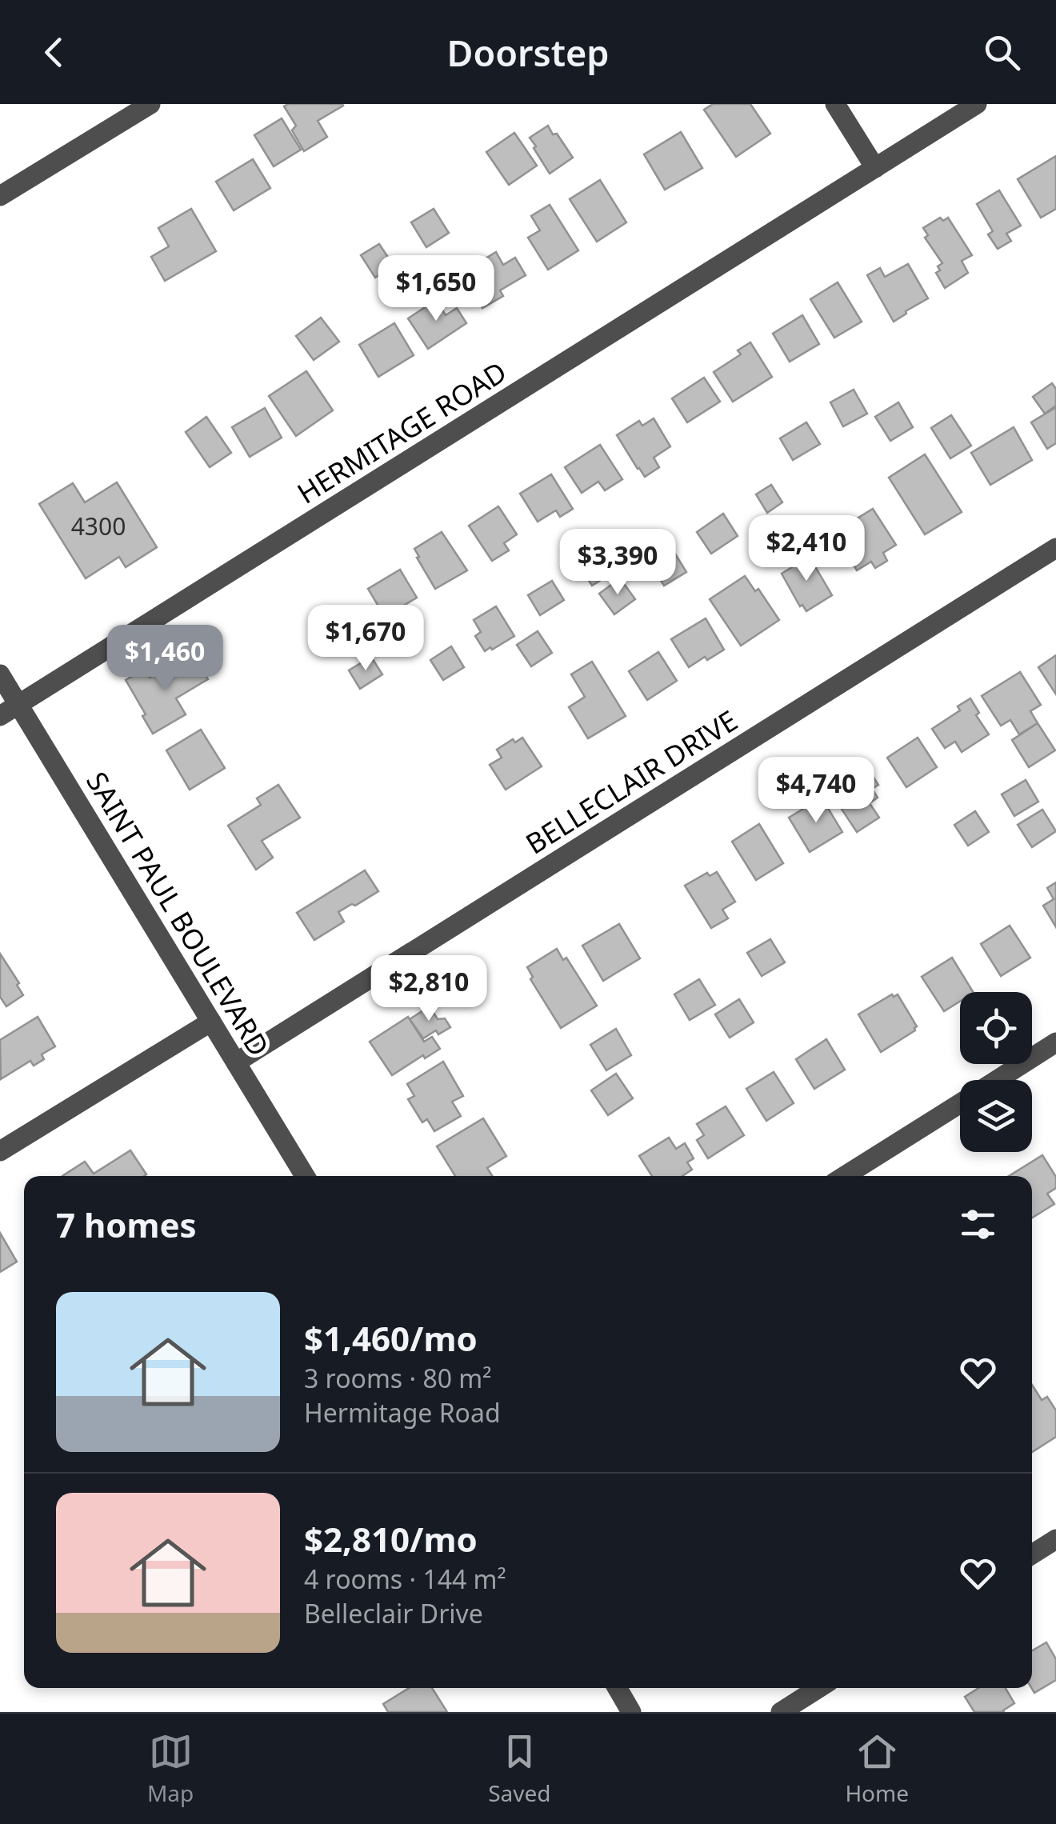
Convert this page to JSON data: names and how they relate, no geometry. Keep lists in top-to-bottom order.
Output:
{
  "streets": {
    "street": ["HERMITAGE ROAD", "BELLECLAIR DRIVE", "SAINT PAUL BOULEVARD"]
  },
  "crossings": [
    ["HERMITAGE ROAD", "SAINT PAUL BOULEVARD"],
    ["BELLECLAIR DRIVE", "SAINT PAUL BOULEVARD"]
  ],
  "house_numbers": ["4300"],
  "page": {
    "header": "Doorstep",
    "price": [
      "$1,650",
      "$2,410",
      "$3,390",
      "$1,670",
      "$1,460",
      "$4,740",
      "$2,810"
    ],
    "heading": "7 homes",
    "list": [
      {
        "name": "$1,460/mo",
        "note": "3 rooms · 80 m² · Hermitage Road"
      },
      {
        "name": "$2,810/mo",
        "note": "4 rooms · 144 m² · Belleclair Drive"
      }
    ],
    "tabs": ["Map", "Saved", "Home"]
  }
}
